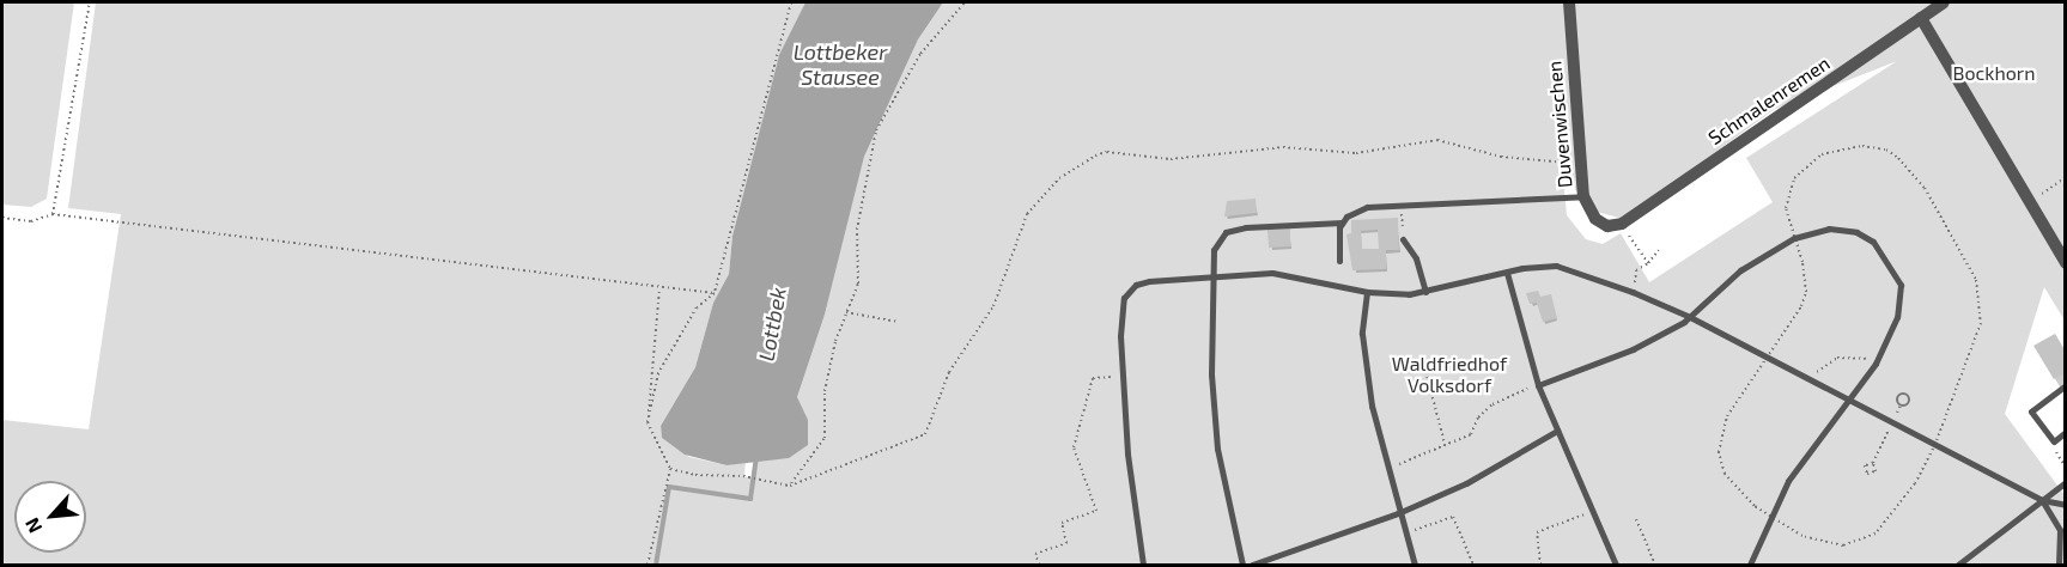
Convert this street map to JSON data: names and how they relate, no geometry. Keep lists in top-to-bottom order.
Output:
{
  "streets": {
    "street": ["Schmalenremen", "Duvenwischen"]
  },
  "crossings": [
    ["Schmalenremen", "Duvenwischen"]
  ],
  "water": ["Lottbeker Stausee", "Lottbek"],
  "parks": ["Bockhorn", "Waldfriedhof Volksdorf"],
  "north": "bottom left"
}
